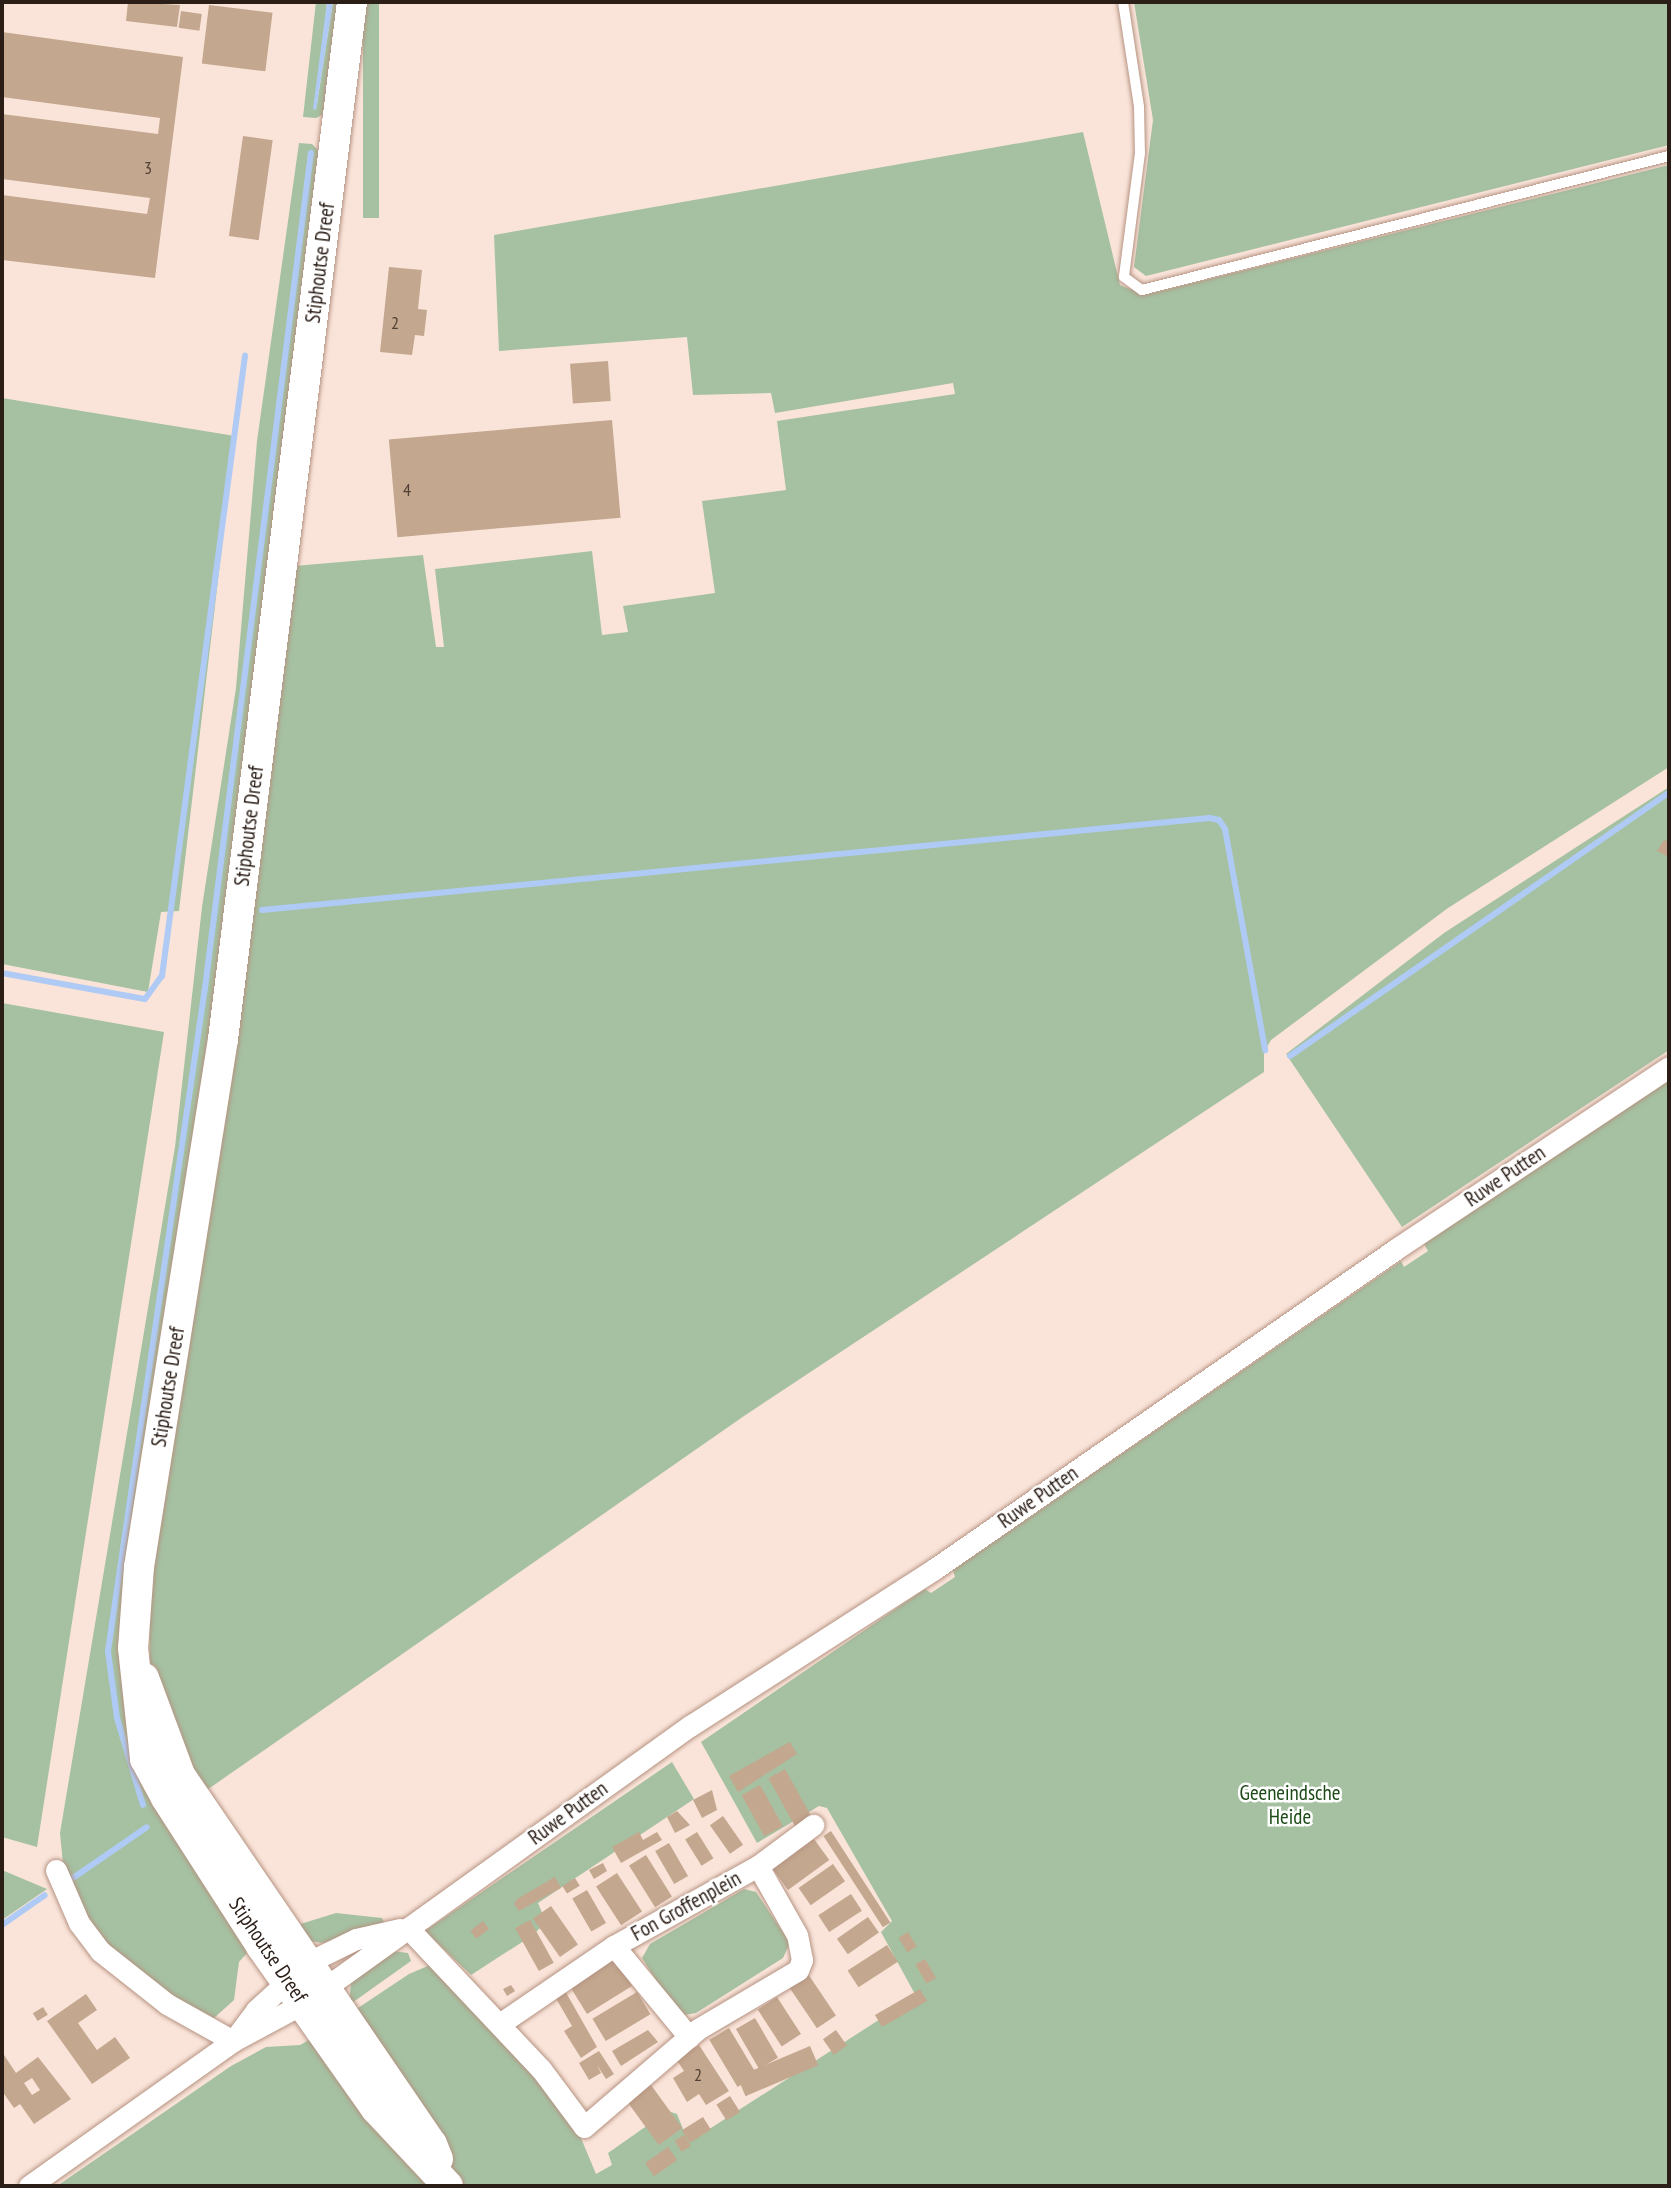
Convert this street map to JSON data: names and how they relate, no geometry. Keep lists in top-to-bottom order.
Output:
{
  "streets": {
    "main road": ["Stiphoutse Dreef"],
    "street": ["Ruwe Putten", "Fon Groffenplein"]
  },
  "crossings": [
    ["Stiphoutse Dreef", "Ruwe Putten"]
  ],
  "parks": ["Geeneindsche Heide"],
  "house_numbers": [
    "3",
    "2",
    "4",
    "2"
  ]
}
